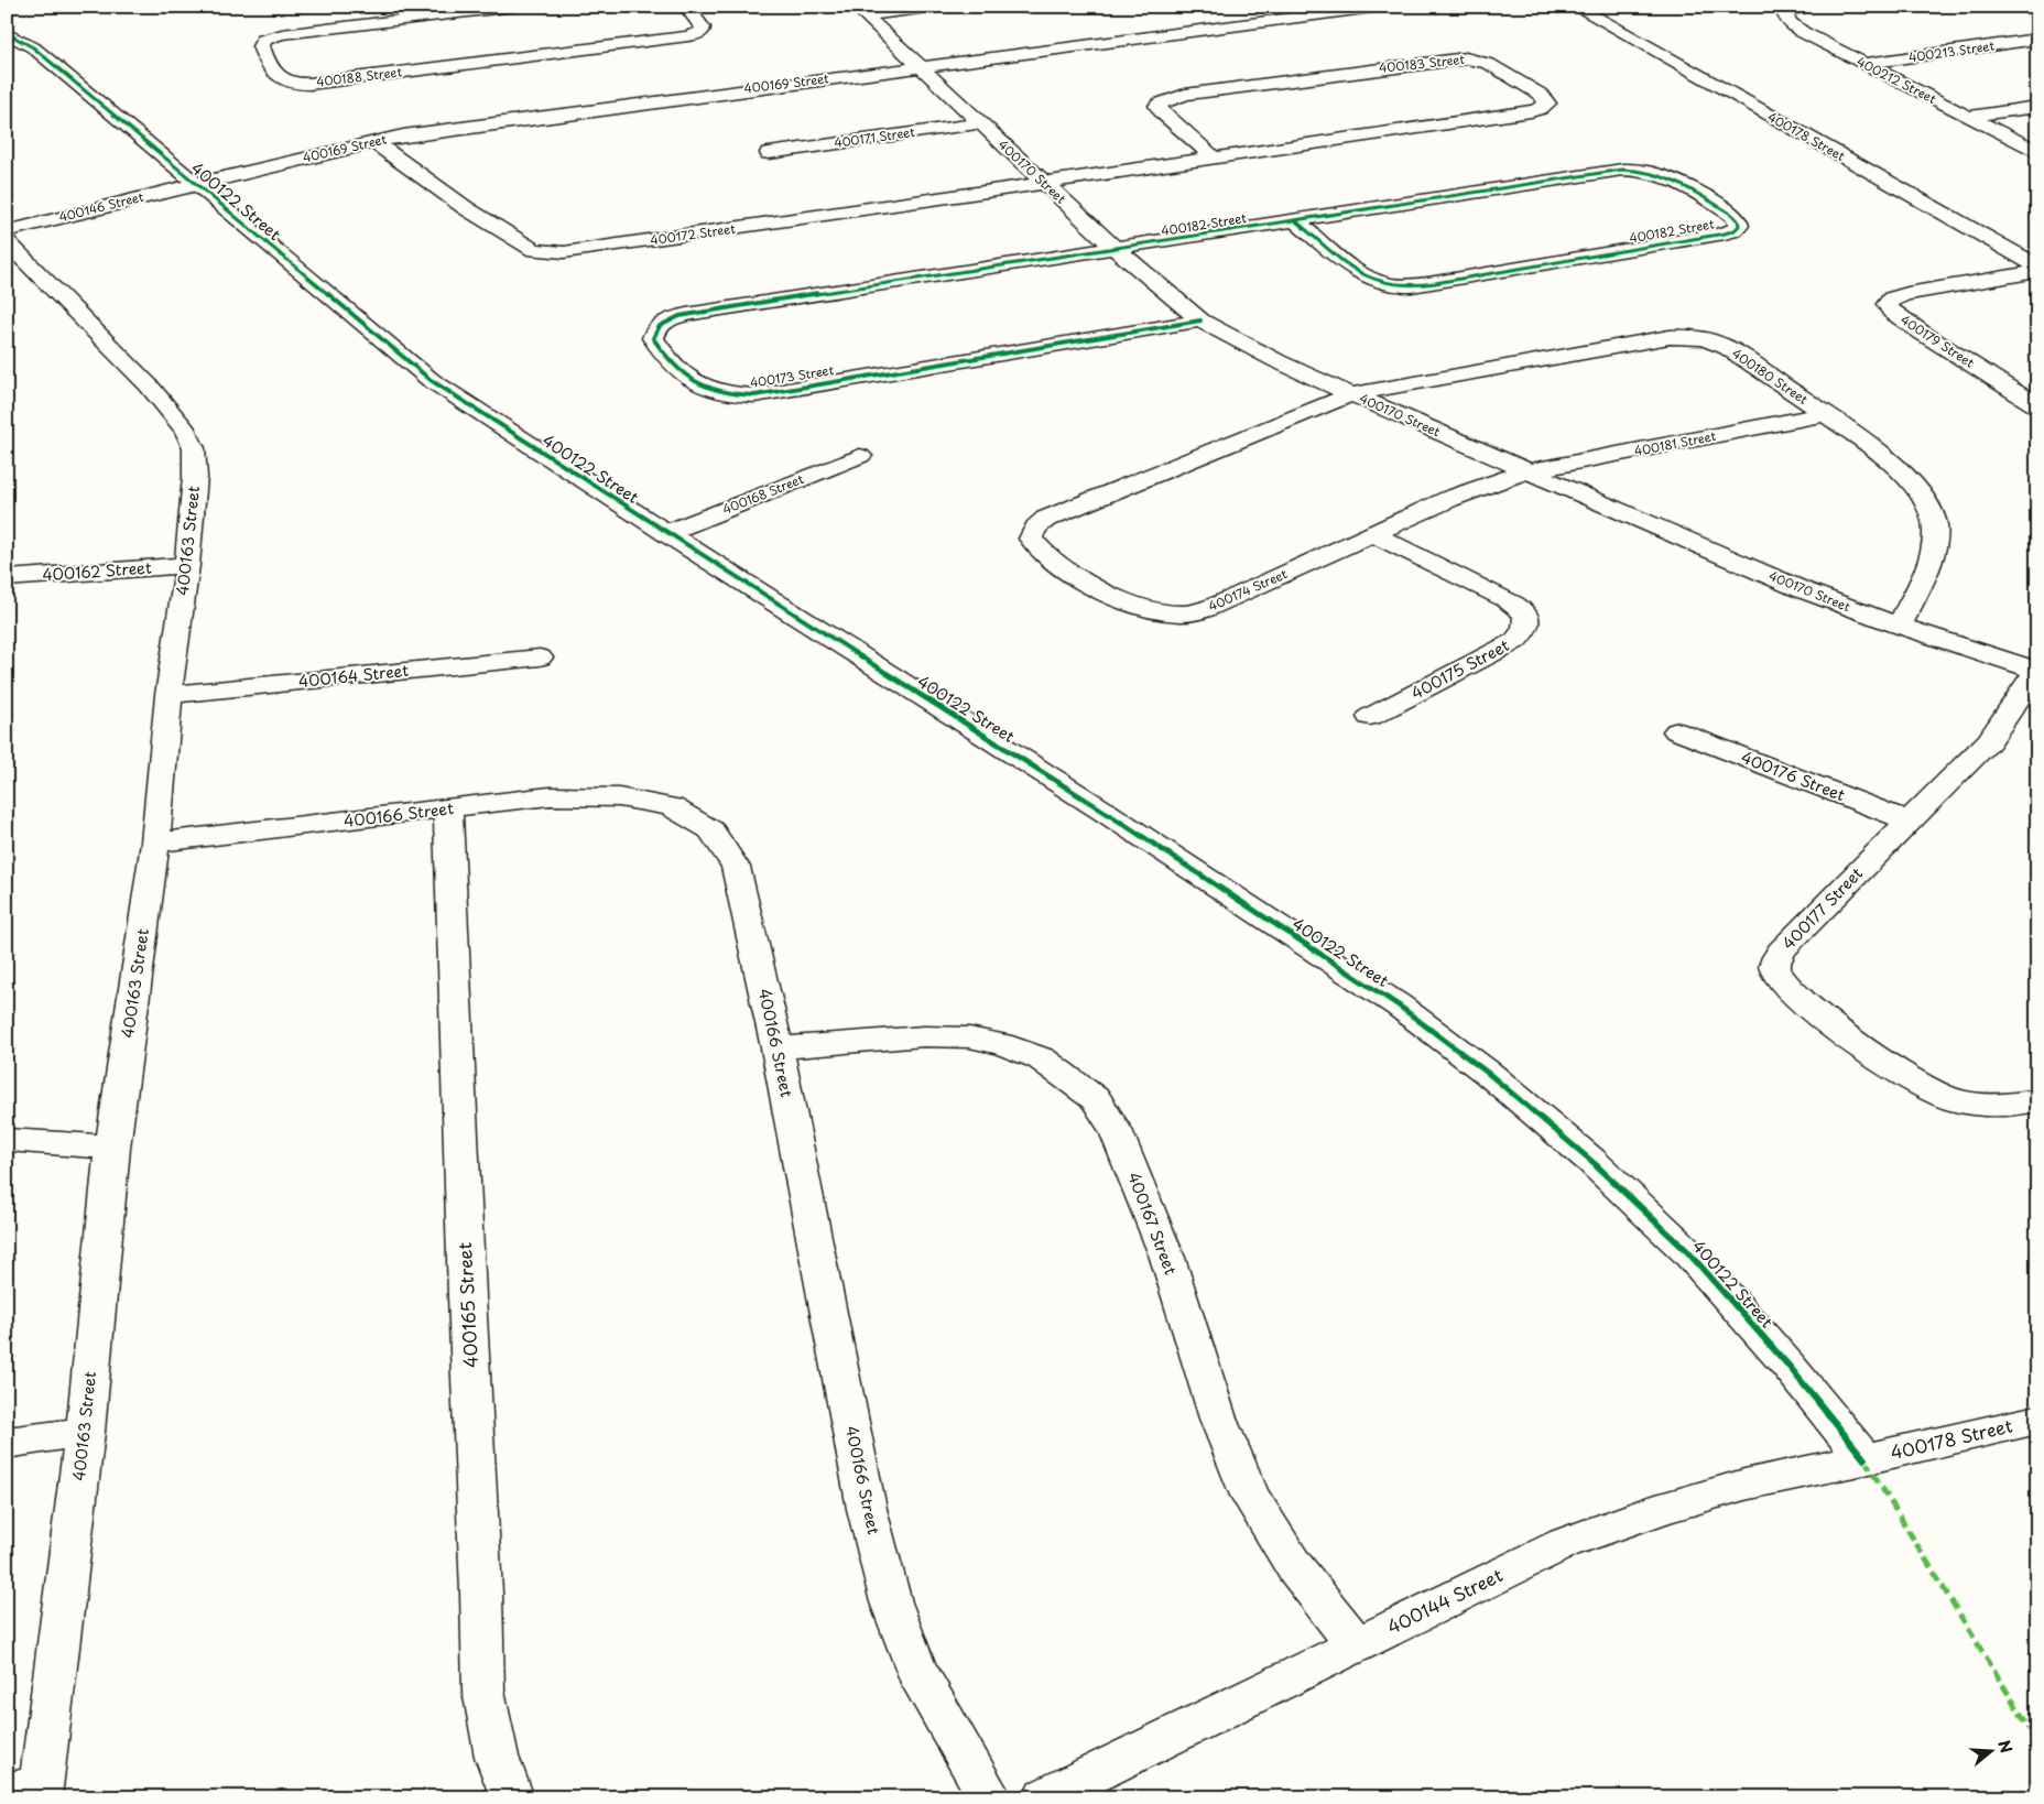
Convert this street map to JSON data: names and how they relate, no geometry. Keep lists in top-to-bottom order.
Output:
{
  "streets": {
    "street": [
      "400213 Street",
      "400183 Street",
      "400188 Street",
      "400212 Street",
      "400169 Street",
      "400178 Street",
      "400171 Street",
      "400170 Street",
      "400122 Street",
      "400146 Street",
      "400182 Street",
      "400172 Street",
      "400179 Street",
      "400173 Street",
      "400180 Street",
      "400181 Street",
      "400168 Street",
      "400163 Street",
      "400162 Street",
      "400174 Street",
      "400175 Street",
      "400164 Street",
      "400176 Street",
      "400166 Street",
      "400177 Street",
      "400167 Street",
      "400165 Street",
      "400144 Street"
    ]
  },
  "crossings": [
    ["400213 Street", "400212 Street"],
    ["400183 Street", "400170 Street"],
    ["400183 Street", "400172 Street"],
    ["400169 Street", "400170 Street"],
    ["400169 Street", "400122 Street"],
    ["400169 Street", "400146 Street"],
    ["400169 Street", "400172 Street"],
    ["400178 Street", "400122 Street"],
    ["400178 Street", "400144 Street"],
    ["400171 Street", "400170 Street"],
    ["400170 Street", "400182 Street"],
    ["400170 Street", "400172 Street"],
    ["400170 Street", "400173 Street"],
    ["400170 Street", "400180 Street"],
    ["400170 Street", "400181 Street"],
    ["400170 Street", "400174 Street"],
    ["400170 Street", "400177 Street"],
    ["400122 Street", "400146 Street"],
    ["400122 Street", "400168 Street"],
    ["400122 Street", "400144 Street"],
    ["400182 Street", "400173 Street"],
    ["400180 Street", "400181 Street"],
    ["400180 Street", "400174 Street"],
    ["400181 Street", "400174 Street"],
    ["400163 Street", "400162 Street"],
    ["400163 Street", "400164 Street"],
    ["400163 Street", "400166 Street"],
    ["400174 Street", "400175 Street"],
    ["400176 Street", "400177 Street"],
    ["400166 Street", "400167 Street"],
    ["400166 Street", "400165 Street"],
    ["400167 Street", "400144 Street"]
  ],
  "north": "right"
}
